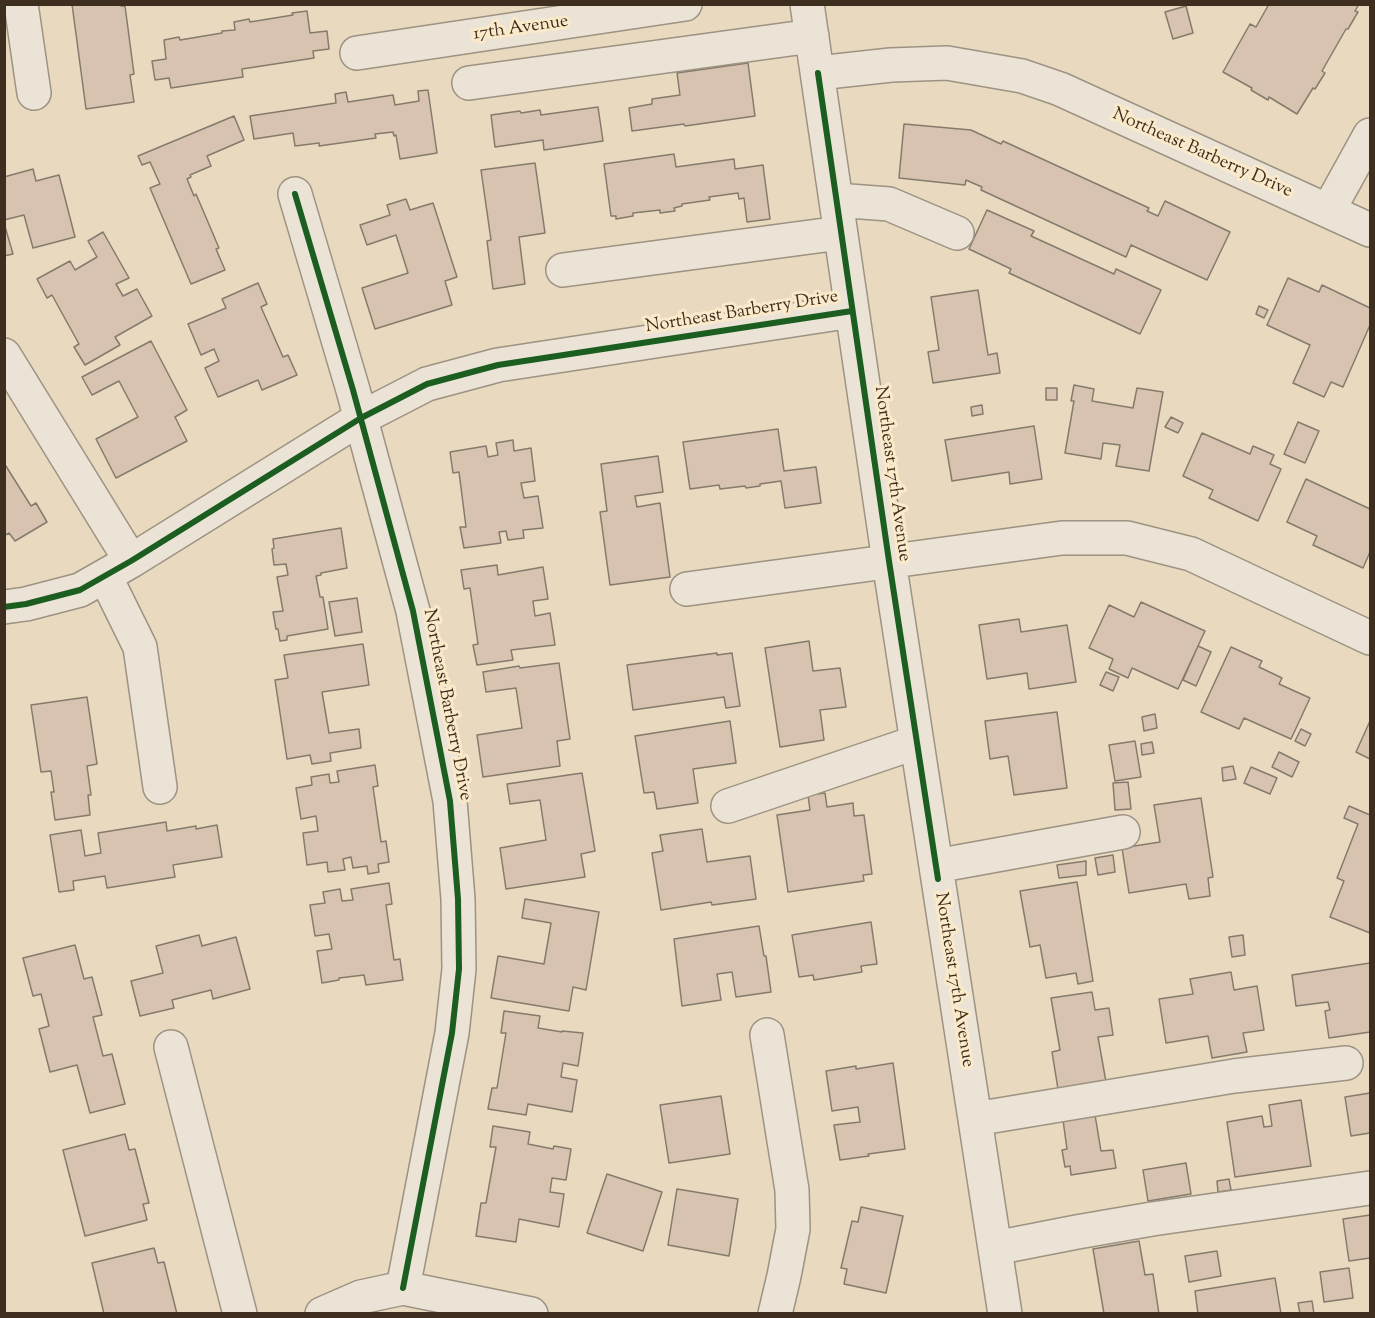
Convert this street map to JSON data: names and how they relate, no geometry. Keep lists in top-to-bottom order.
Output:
{
  "streets": {
    "street": ["17th Avenue", "Northeast Barberry Drive", "Northeast 17th Avenue"]
  },
  "crossings": [
    ["Northeast Barberry Drive", "Northeast 17th Avenue"]
  ]
}
